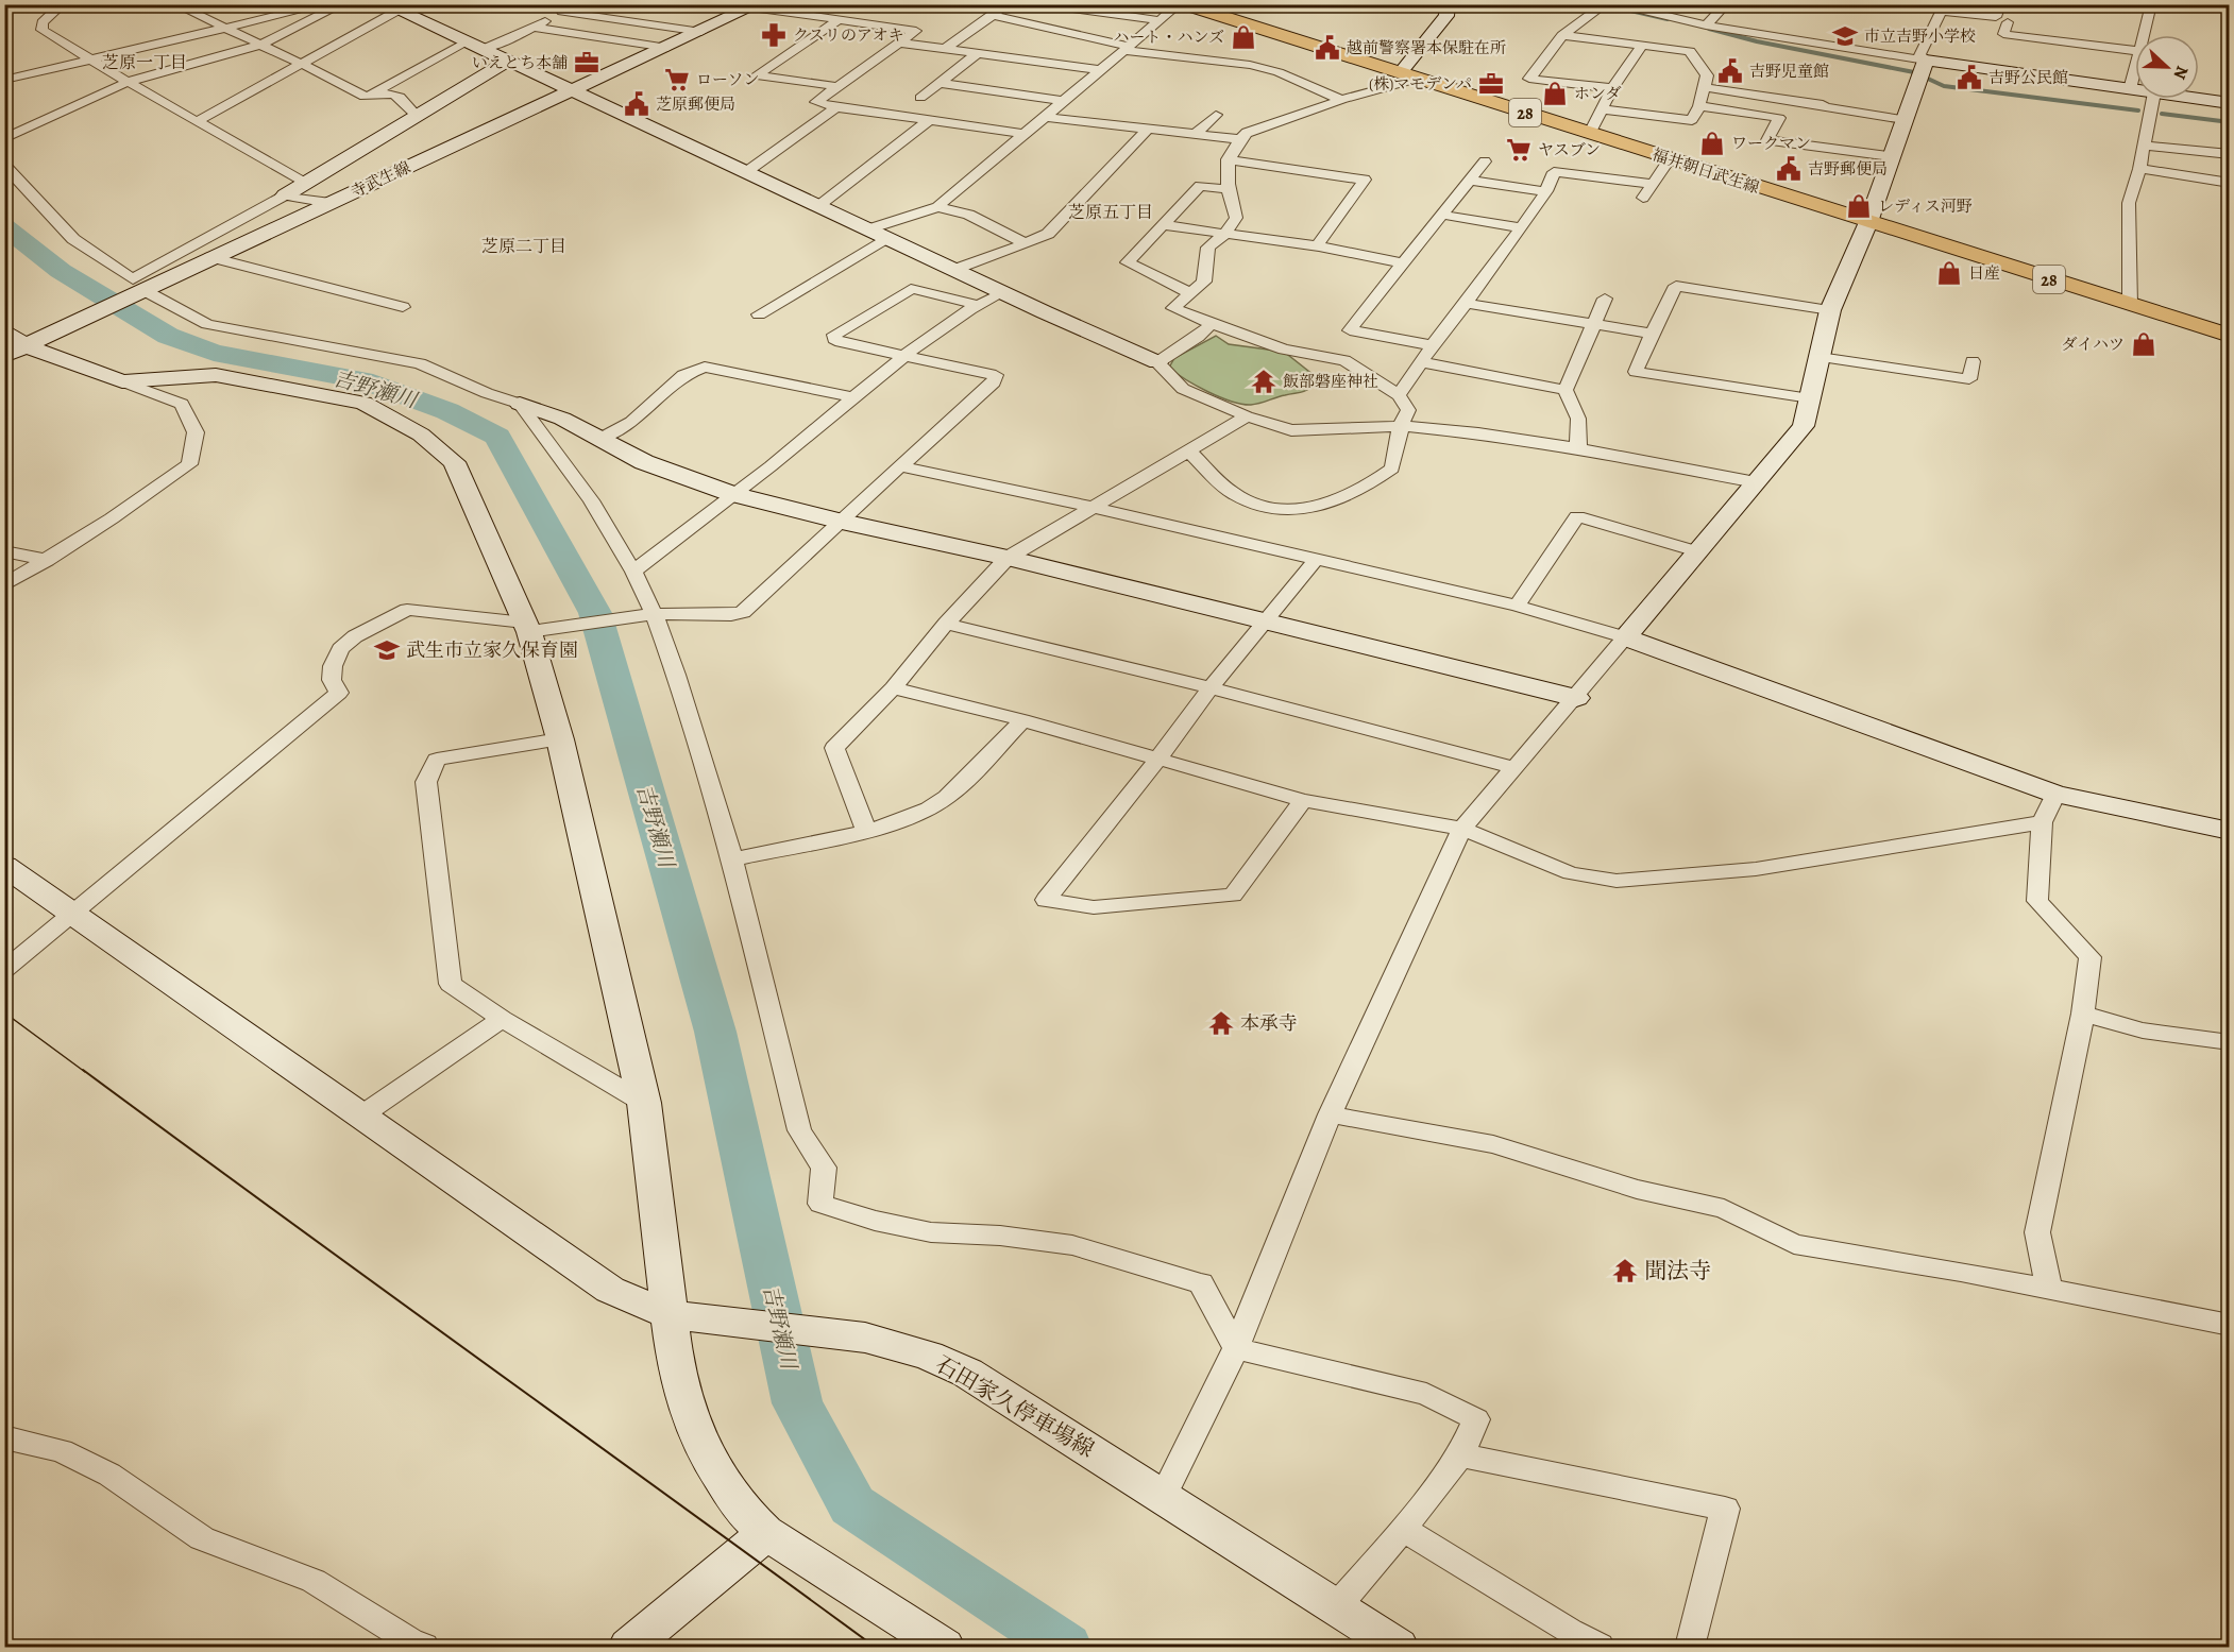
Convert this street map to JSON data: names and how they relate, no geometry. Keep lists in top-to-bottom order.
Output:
{
  "streets": {
    "main road": ["28", "福井朝日武生線"],
    "street": ["寺武生線", "石田家久停車場線"]
  },
  "districts": ["芝原一丁目", "芝原五丁目", "芝原二丁目"],
  "water": ["吉野瀬川"],
  "places": {
    "pharmacy": ["クスリのアオキ"],
    "school or university": ["市立吉野小学校", "武生市立家久保育園"],
    "shop": [
      "ハート・ハンズ",
      "ホンダ",
      "ワークマン",
      "レディス河野",
      "日産",
      "ダイハツ"
    ],
    "public building": [
      "越前警察署本保駐在所",
      "吉野児童館",
      "吉野公民館",
      "芝原郵便局",
      "吉野郵便局"
    ],
    "office": ["いえとち本舗", "(株)マモデンパ"],
    "supermarket": ["ローソン", "ヤスブン"],
    "temple": ["飯部磐座神社", "本承寺", "聞法寺"]
  },
  "north": "right"
}
